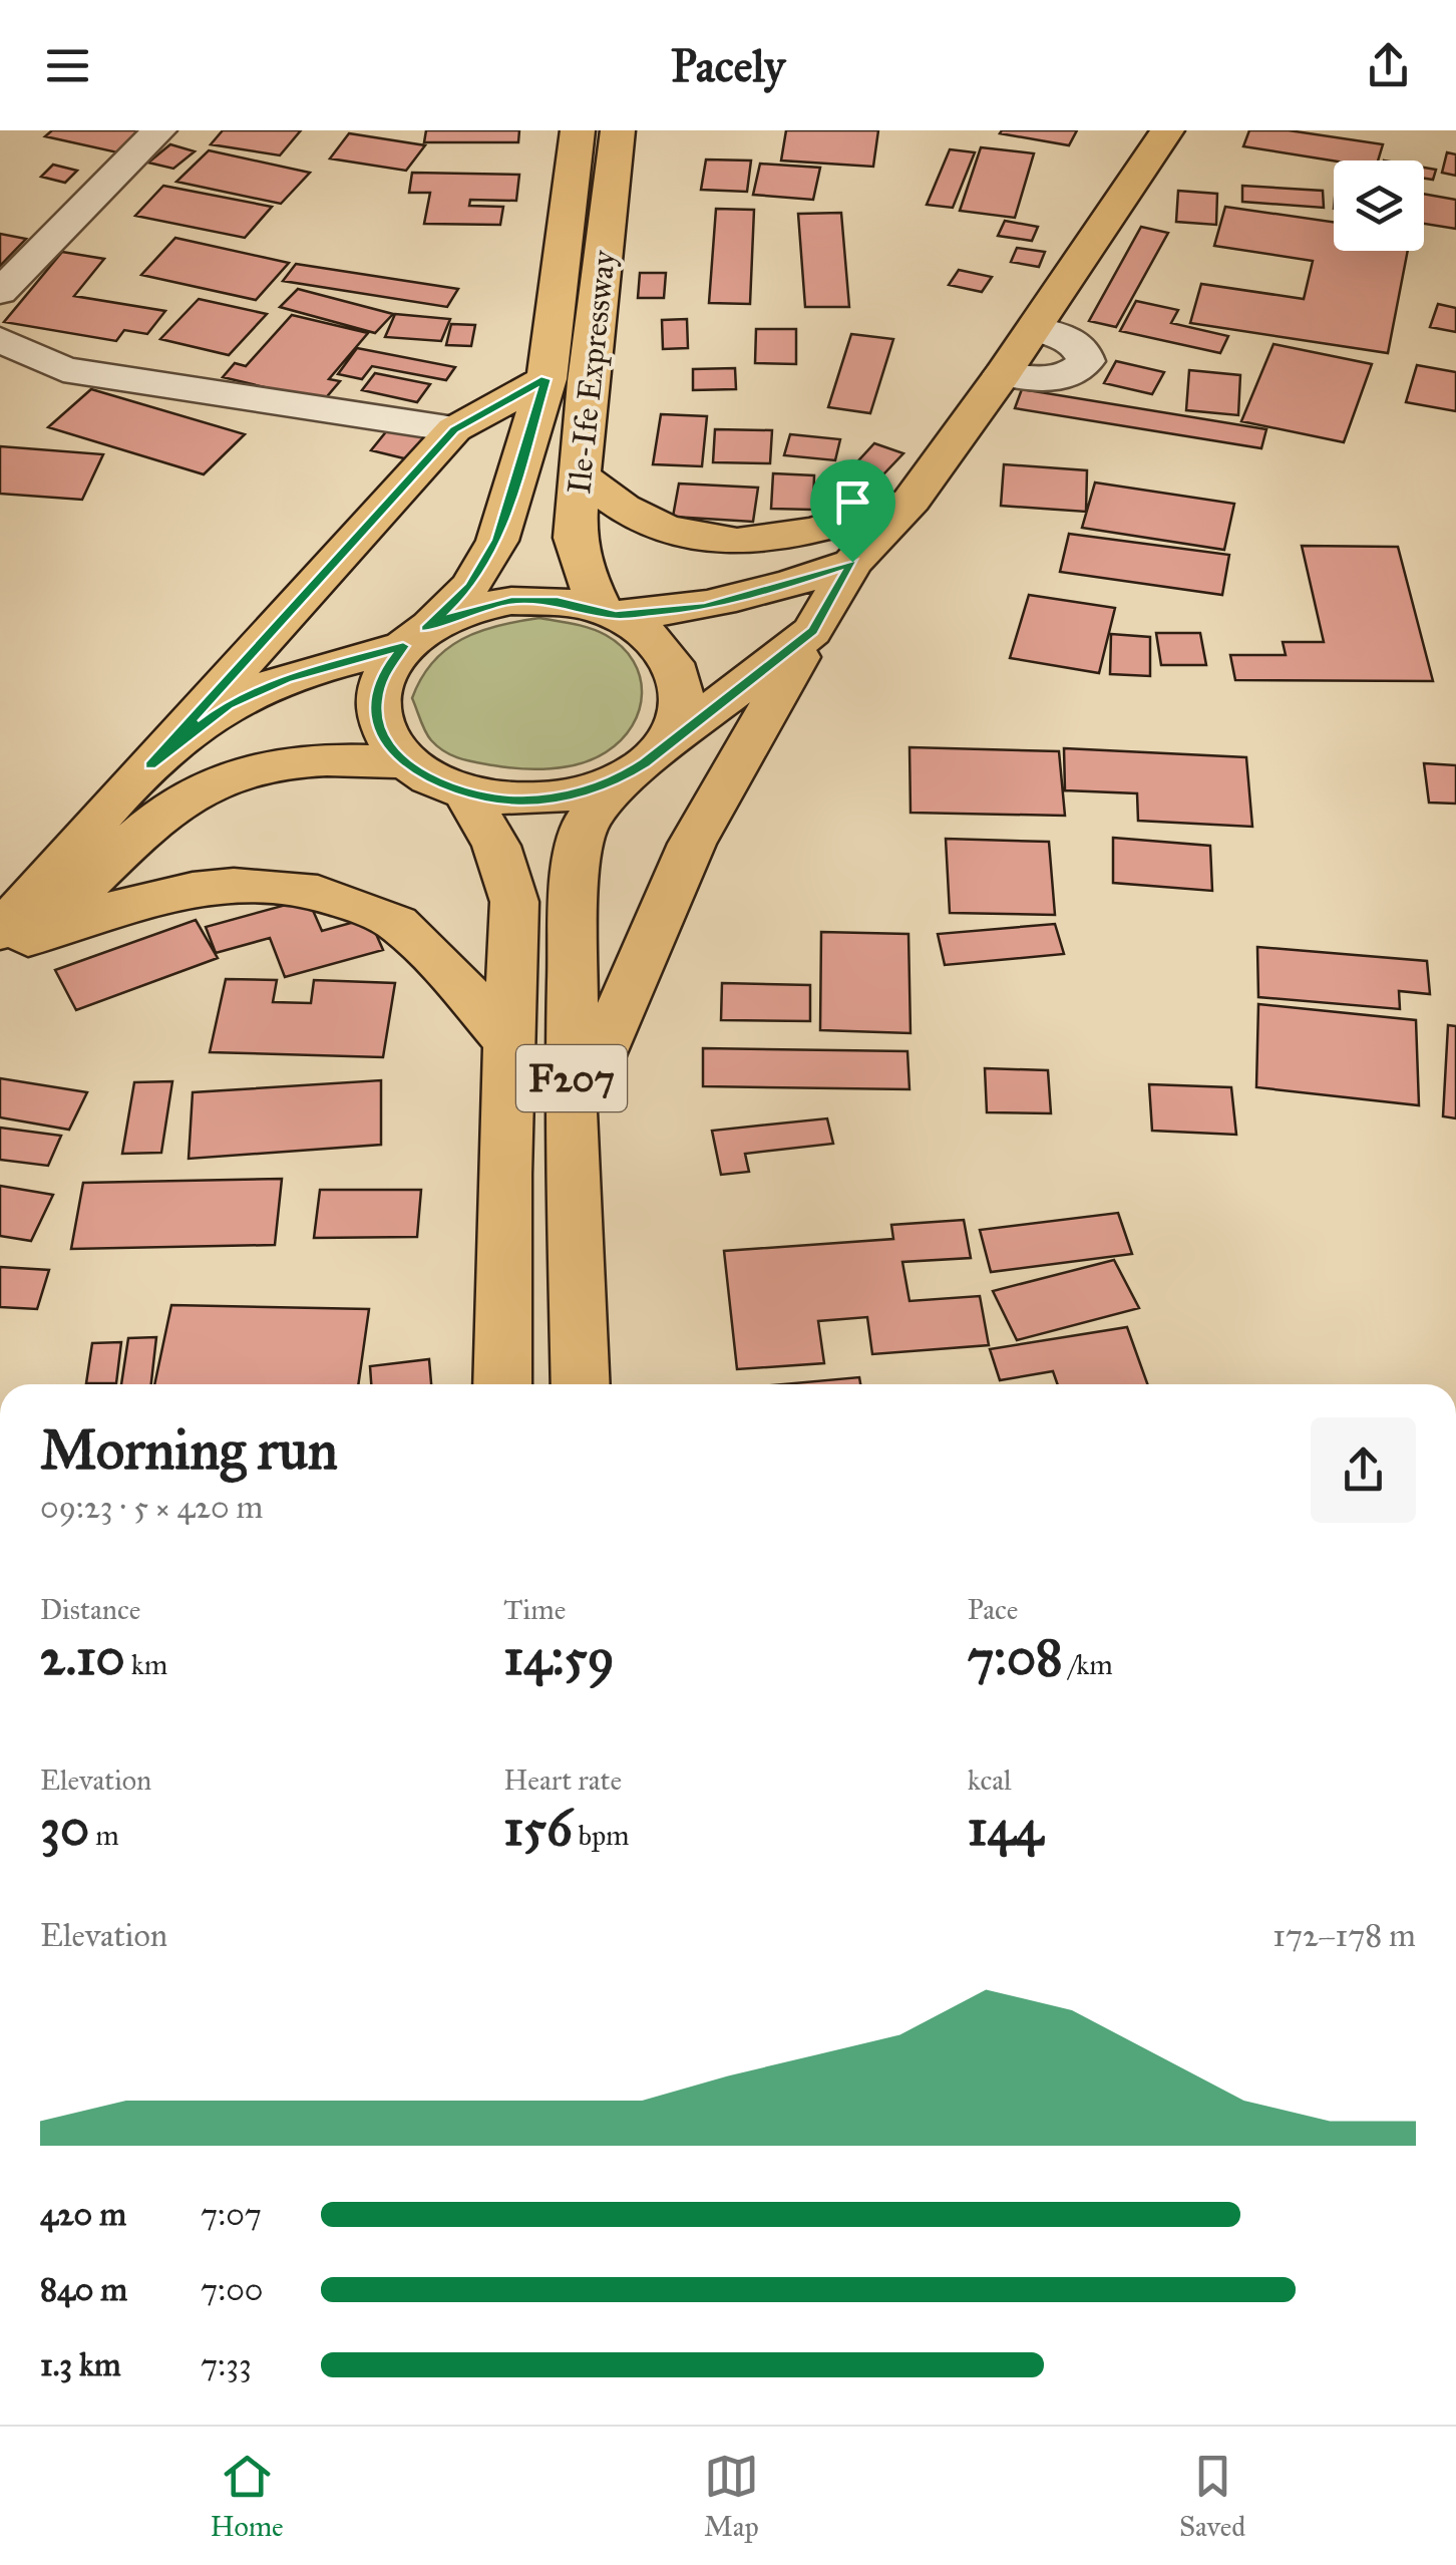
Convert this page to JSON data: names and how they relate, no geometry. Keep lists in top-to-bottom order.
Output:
{
  "streets": {
    "main road": ["Ile-Ife Expressway", "F207"]
  },
  "crossings": [
    ["Ile-Ife Expressway", "F207"]
  ],
  "page": {
    "header": "Pacely",
    "heading": ["Morning run", "09:23 · 5 × 420 m"],
    "stats": [
      ["Distance", "2.10 km"],
      ["Time", "14:59"],
      ["Pace", "7:08 /km"],
      ["Elevation", "30 m"],
      ["Heart rate", "156 bpm"],
      ["kcal", "144"]
    ],
    "chart": ["Elevation", "172–178 m"],
    "list": [
      {
        "name": "420 m",
        "note": "7:07"
      },
      {
        "name": "840 m",
        "note": "7:00"
      },
      {
        "name": "1.3 km",
        "note": "7:33"
      }
    ],
    "tabs": ["Home", "Map", "Saved"]
  }
}
